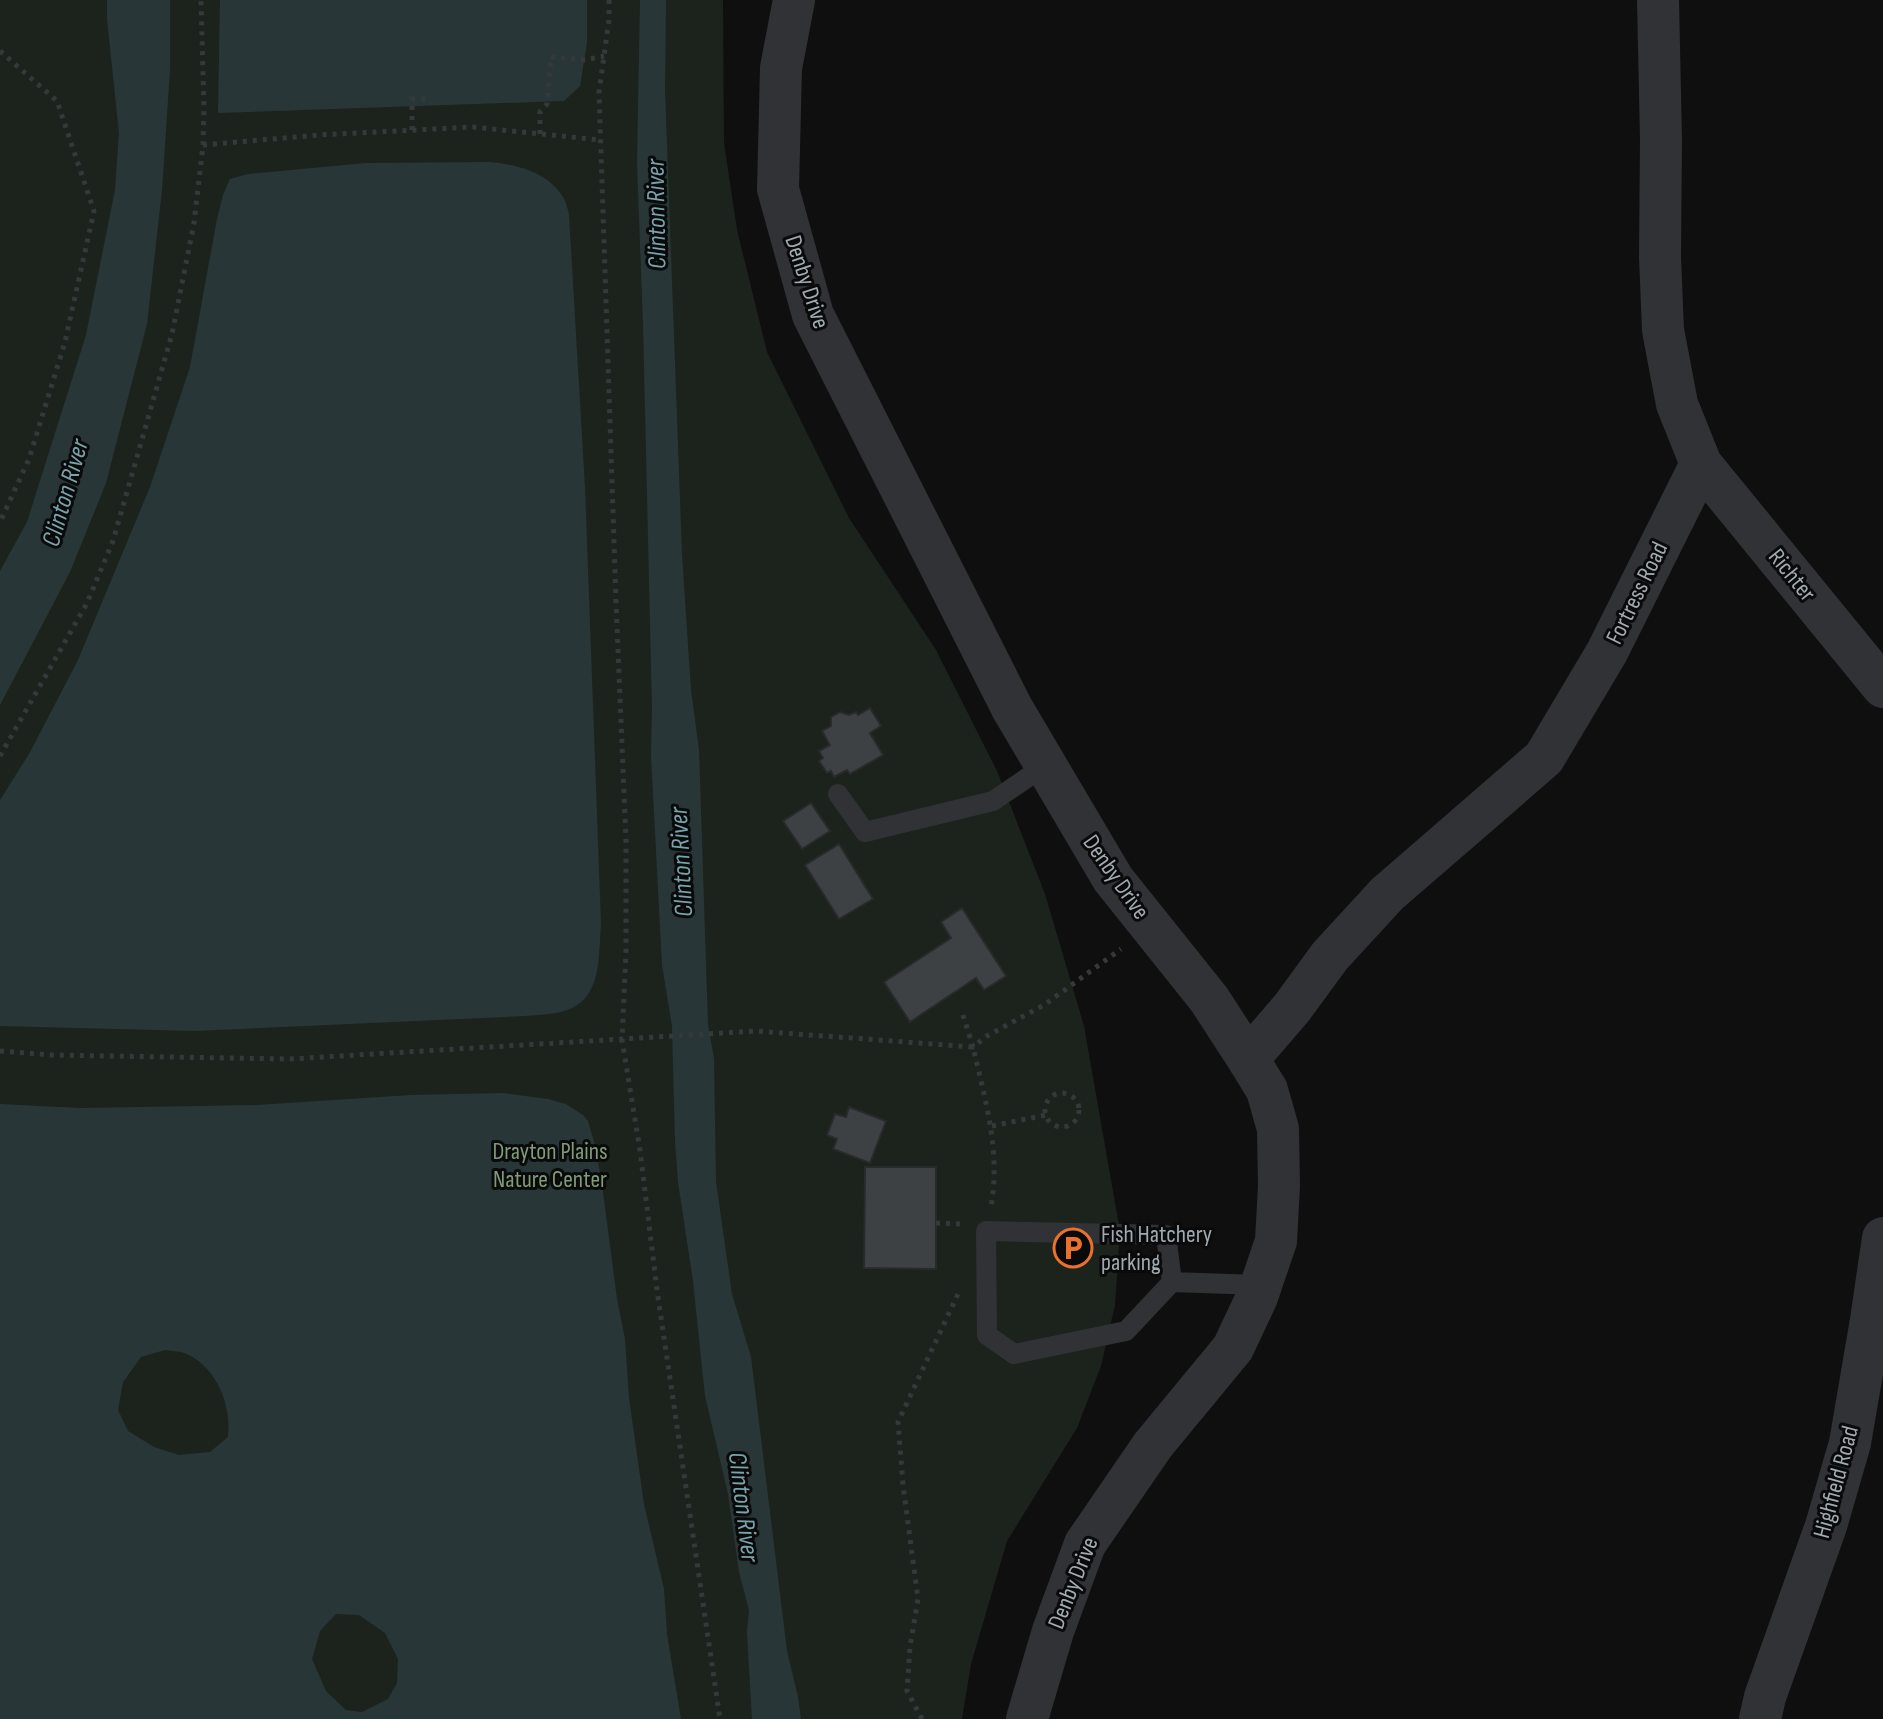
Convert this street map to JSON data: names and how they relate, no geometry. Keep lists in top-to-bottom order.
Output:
{
  "streets": {
    "street": [
      "Denby Drive",
      "Richter",
      "Fortress Road",
      "Highfield Road"
    ]
  },
  "crossings": [
    ["Denby Drive", "Fortress Road"],
    ["Richter", "Fortress Road"]
  ],
  "water": ["Clinton River"],
  "parks": ["Drayton Plains Nature Center"],
  "places": {
    "parking": ["Fish Hatchery parking"]
  }
}
